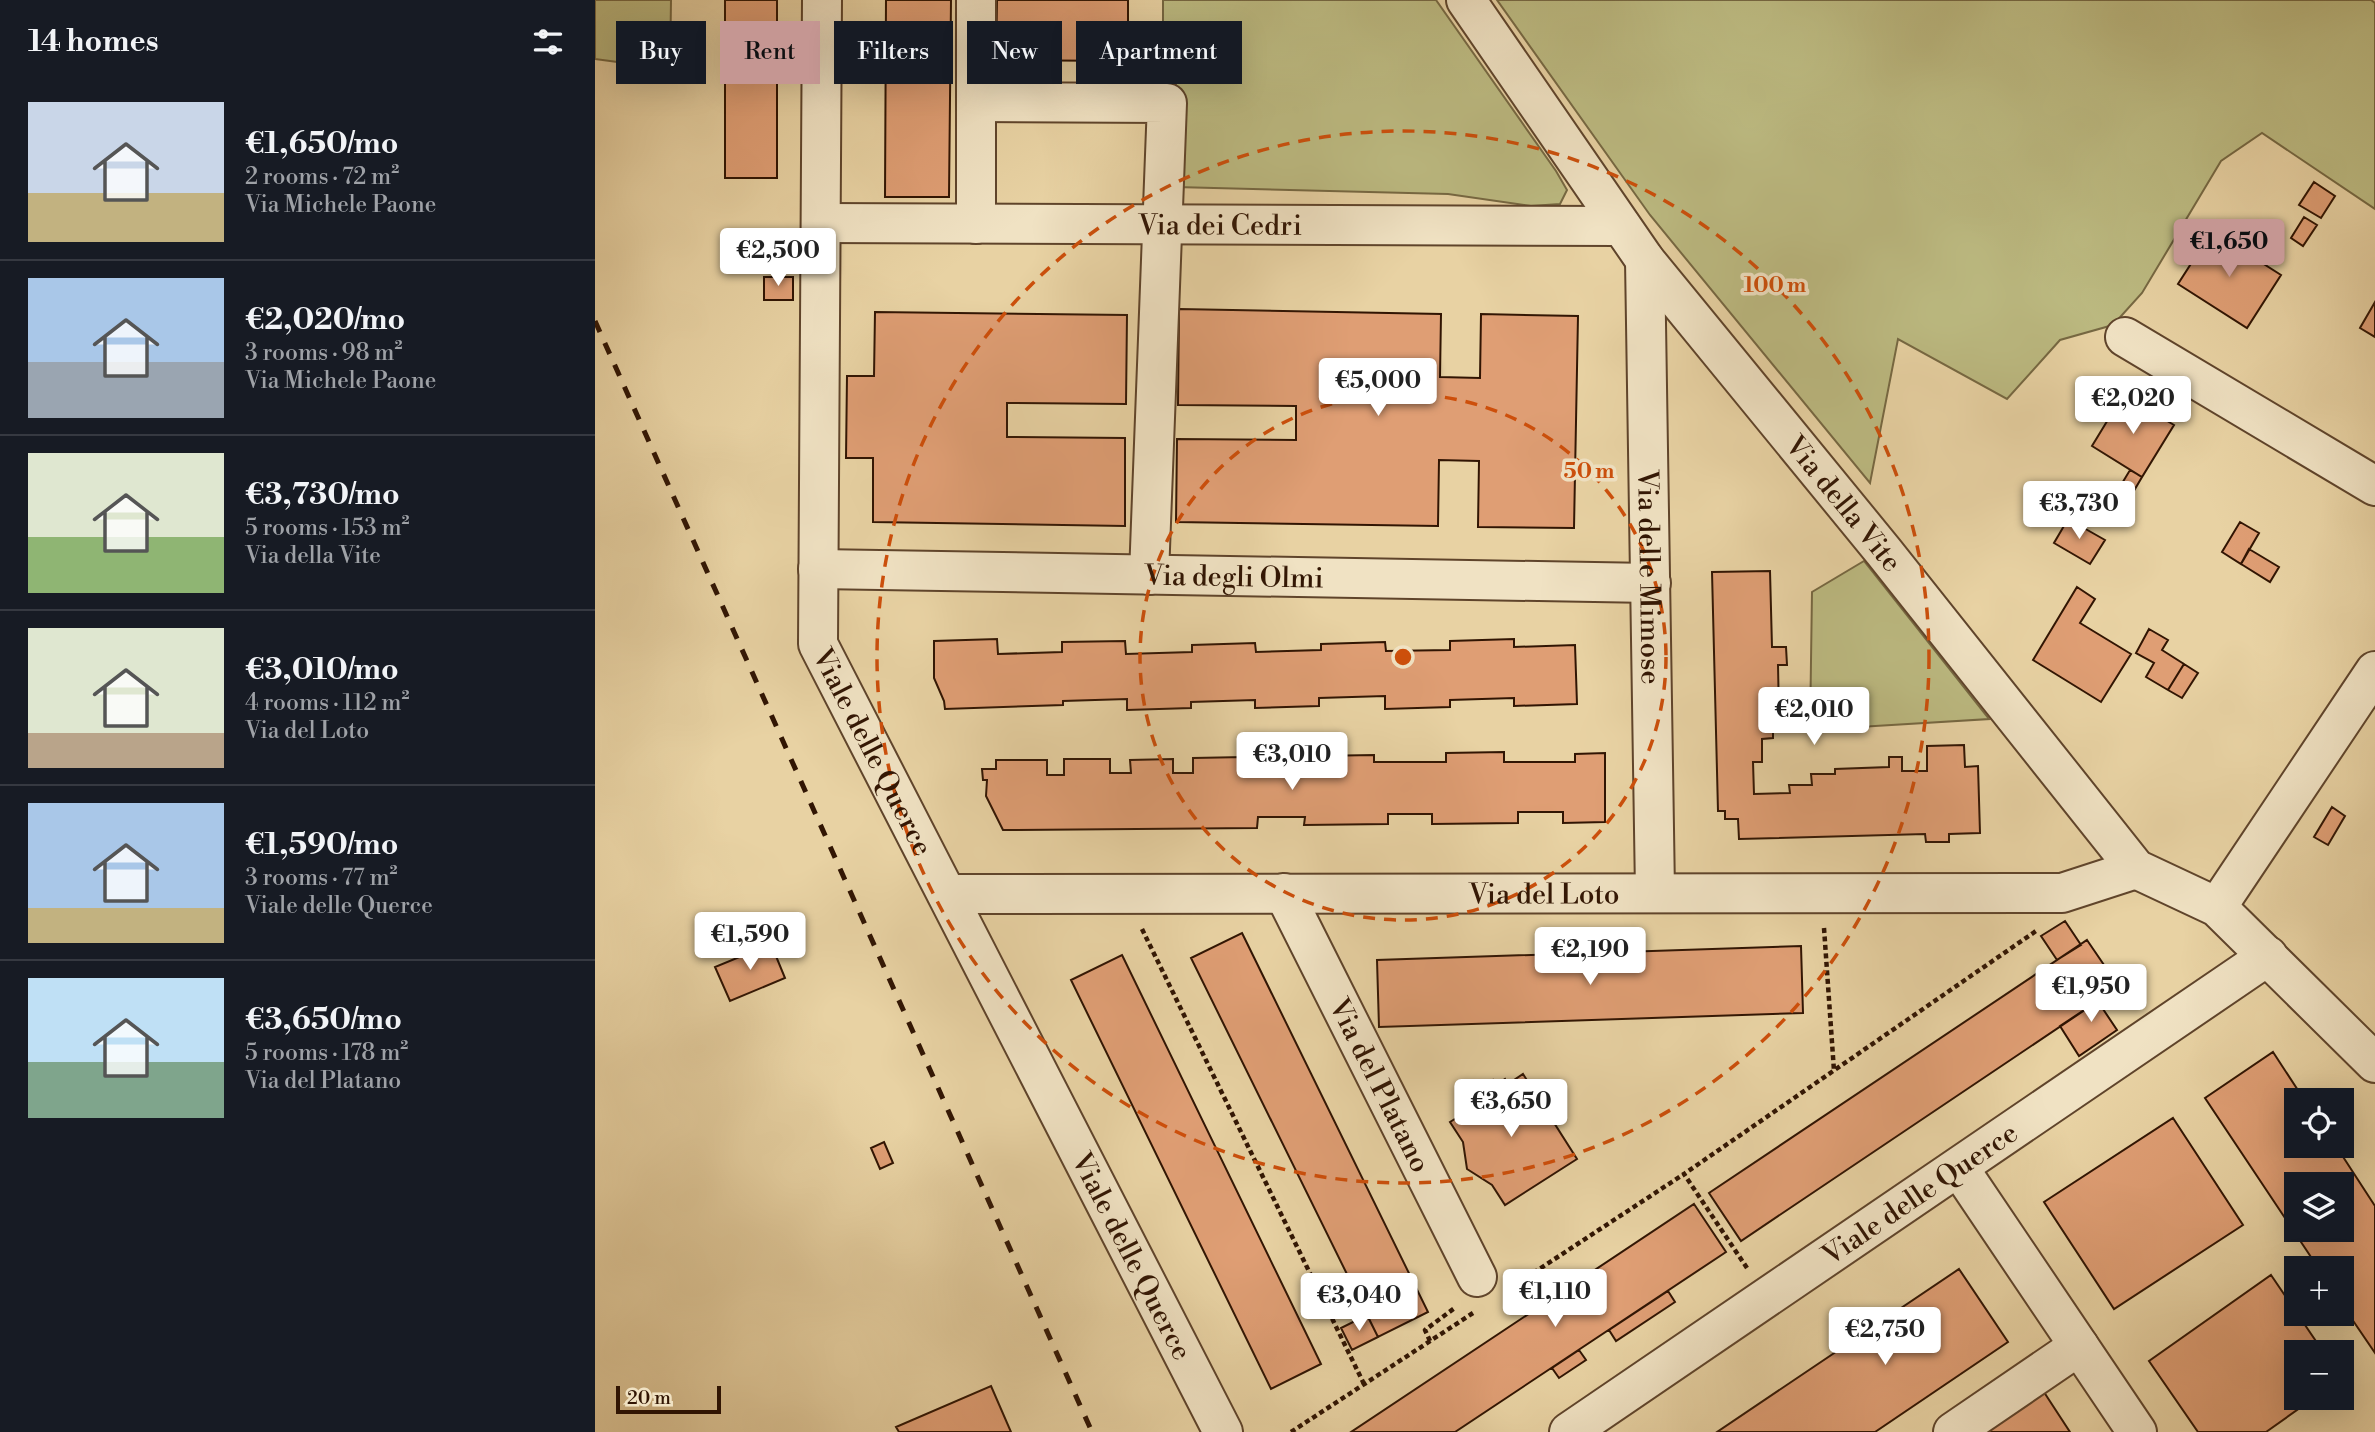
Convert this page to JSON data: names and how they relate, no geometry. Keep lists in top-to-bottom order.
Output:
{
  "streets": {
    "street": [
      "Via dei Cedri",
      "Via della Vite",
      "Via degli Olmi",
      "Via delle Mimose",
      "Viale delle Querce",
      "Via del Loto",
      "Via del Platano"
    ]
  },
  "crossings": [
    ["Via dei Cedri", "Via della Vite"],
    ["Via dei Cedri", "Viale delle Querce"],
    ["Via della Vite", "Via delle Mimose"],
    ["Via della Vite", "Viale delle Querce"],
    ["Via della Vite", "Via del Loto"],
    ["Via degli Olmi", "Via delle Mimose"],
    ["Via degli Olmi", "Viale delle Querce"],
    ["Via delle Mimose", "Via del Loto"],
    ["Viale delle Querce", "Via del Loto"],
    ["Via del Loto", "Via del Platano"]
  ],
  "scale_bar": "20 m",
  "page": {
    "heading": "14 homes",
    "chip": [
      "Buy",
      "Rent",
      "Filters",
      "New",
      "Apartment"
    ],
    "list": [
      {
        "name": "€1,650/mo",
        "note": "2 rooms · 72 m² · Via Michele Paone"
      },
      {
        "name": "€2,020/mo",
        "note": "3 rooms · 98 m² · Via Michele Paone"
      },
      {
        "name": "€3,730/mo",
        "note": "5 rooms · 153 m² · Via della Vite"
      },
      {
        "name": "€3,010/mo",
        "note": "4 rooms · 112 m² · Via del Loto"
      },
      {
        "name": "€1,590/mo",
        "note": "3 rooms · 77 m² · Viale delle Querce"
      },
      {
        "name": "€3,650/mo",
        "note": "5 rooms · 178 m² · Via del Platano"
      }
    ],
    "price": [
      "€1,650",
      "€2,500",
      "€5,000",
      "€2,020",
      "€3,730",
      "€2,010",
      "€3,010",
      "€1,590",
      "€2,190",
      "€1,950",
      "€3,650",
      "€1,110",
      "€3,040",
      "€2,750"
    ],
    "map_buttons": ["+", "−"],
    "scale": "20 m"
  },
  "rings": ["100 m", "50 m"]
}
